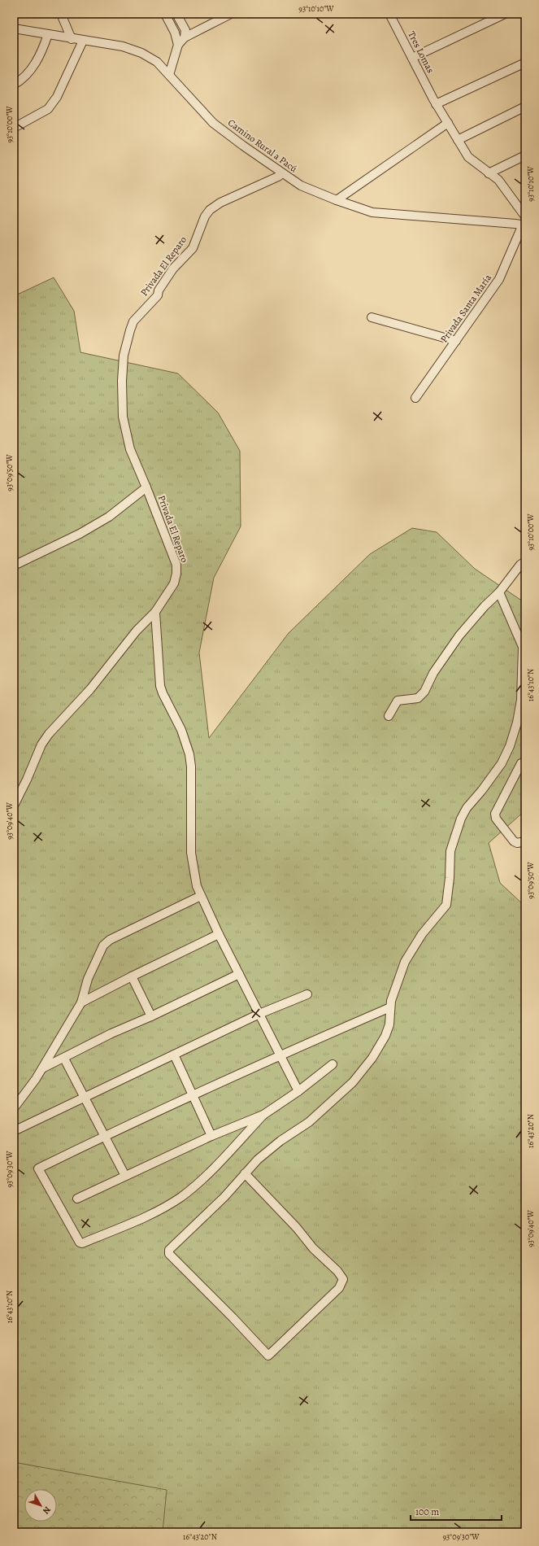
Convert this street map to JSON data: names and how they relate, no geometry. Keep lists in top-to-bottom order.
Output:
{
  "streets": {
    "street": [
      "Tres Lomas",
      "Camino Rural a Pacú",
      "Privada El Reparo",
      "Privada Santa María"
    ]
  },
  "crossings": [
    ["Camino Rural a Pacú", "Privada El Reparo"],
    ["Camino Rural a Pacú", "Privada Santa María"]
  ],
  "scale_bar": "100 m",
  "north": "bottom right",
  "coordinates": [
    "93°10'10\"W",
    "93°10'00\"W",
    "93°09'50\"W",
    "16°43'10\"N",
    "93°09'40\"W",
    "16°43'20\"N",
    "93°09'30\"W"
  ]
}
